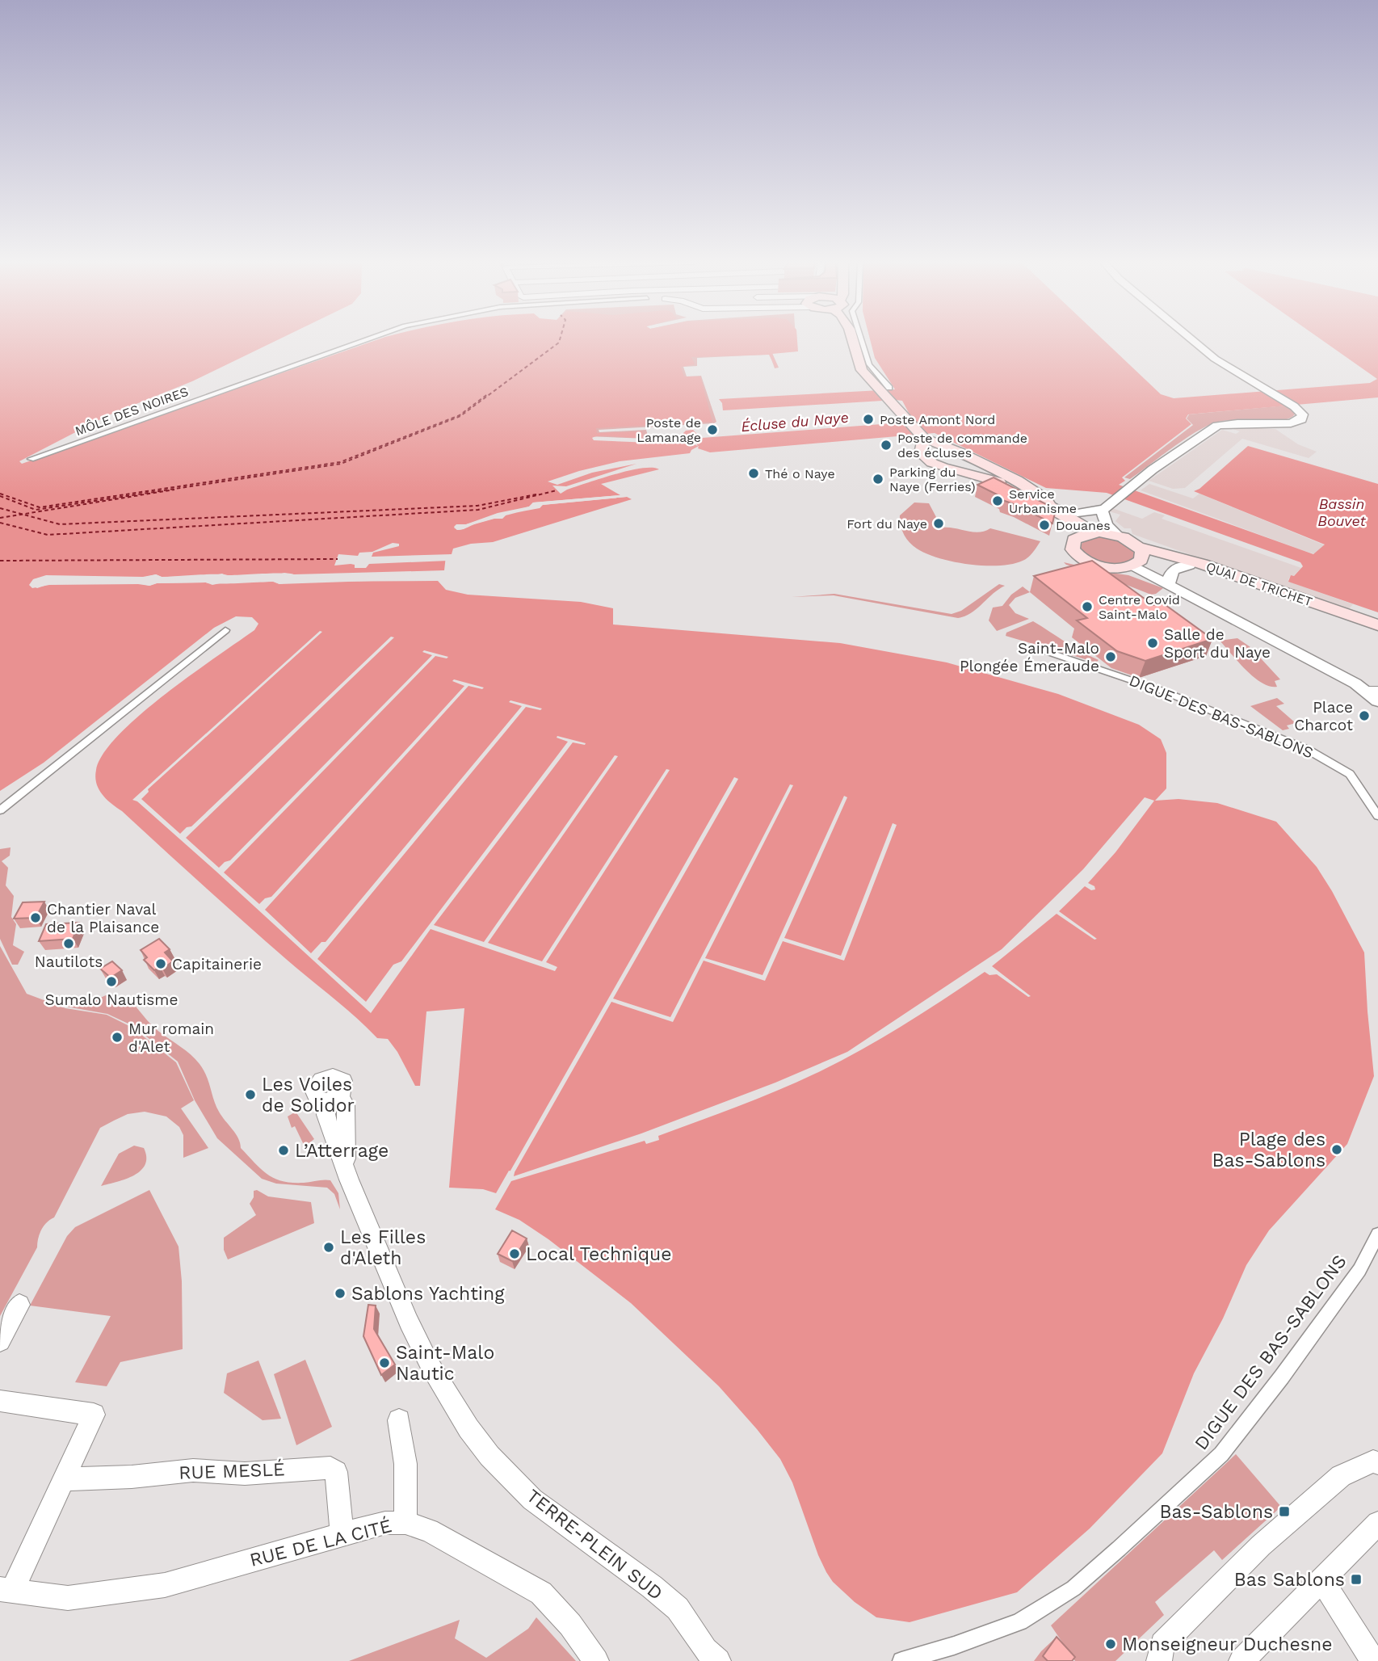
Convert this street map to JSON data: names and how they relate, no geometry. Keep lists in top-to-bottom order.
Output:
{
  "streets": {
    "main road": ["QUAI DE TRICHET"],
    "street": [
      "MÔLE DES NOIRES",
      "DIGUE DES BAS-SABLONS",
      "RUE MESLÉ",
      "RUE DE LA CITÉ",
      "TERRE-PLEIN SUD"
    ]
  },
  "crossings": [
    ["RUE MESLÉ", "RUE DE LA CITÉ"]
  ],
  "water": ["Écluse du Naye", "Bassin Bouvet"],
  "places": {
    "other": [
      "Poste Amont Nord",
      "Poste de Lamanage",
      "Poste de commande des écluses",
      "Thé o Naye",
      "Parking du Naye (Ferries)",
      "Service Urbanisme",
      "Fort du Naye",
      "Douanes",
      "Centre Covid Saint-Malo",
      "Salle de Sport du Naye",
      "Saint-Malo Plongée Émeraude",
      "Place Charcot",
      "Chantier Naval de la Plaisance",
      "Nautilots",
      "Capitainerie",
      "Sumalo Nautisme",
      "Mur romain d'Alet",
      "Les Voiles de Solidor",
      "Plage des Bas-Sablons",
      "L’Atterrage",
      "Les Filles d'Aleth",
      "Local Technique",
      "Sablons Yachting",
      "Saint-Malo Nautic",
      "Monseigneur Duchesne"
    ],
    "transit": ["Bas-Sablons", "Bas Sablons"]
  }
}
